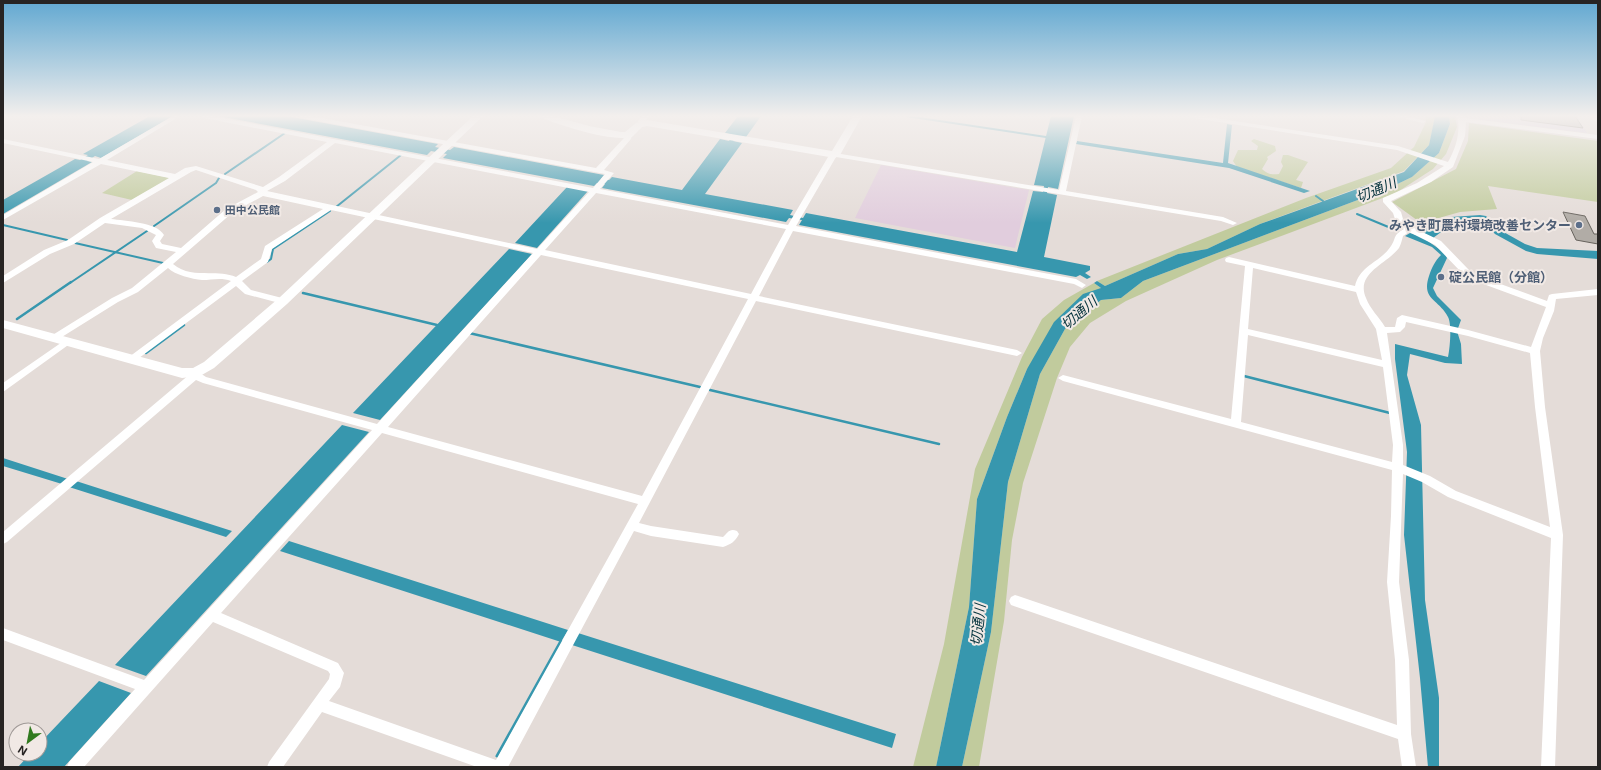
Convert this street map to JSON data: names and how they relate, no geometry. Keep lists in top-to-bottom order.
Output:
{
  "water": ["切通川"],
  "places": ["田中公民館", "みやき町農村環境改善センター", "碇公民館（分館）"],
  "north": "bottom left"
}
